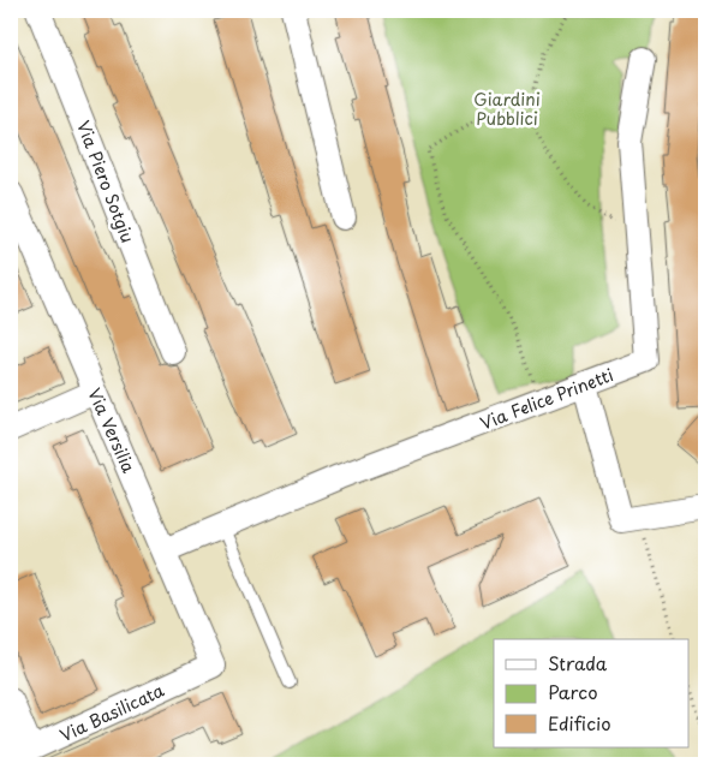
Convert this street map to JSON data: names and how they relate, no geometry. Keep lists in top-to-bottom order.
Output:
{
  "streets": {
    "street": [
      "Via Piero Sotgiu",
      "Via Felice Prinetti",
      "Via Versilia",
      "Via Basilicata"
    ]
  },
  "crossings": [
    ["Via Felice Prinetti", "Via Versilia"],
    ["Via Versilia", "Via Basilicata"]
  ],
  "parks": ["Giardini Pubblici"],
  "legend": ["Strada", "Parco", "Edificio"]
}
